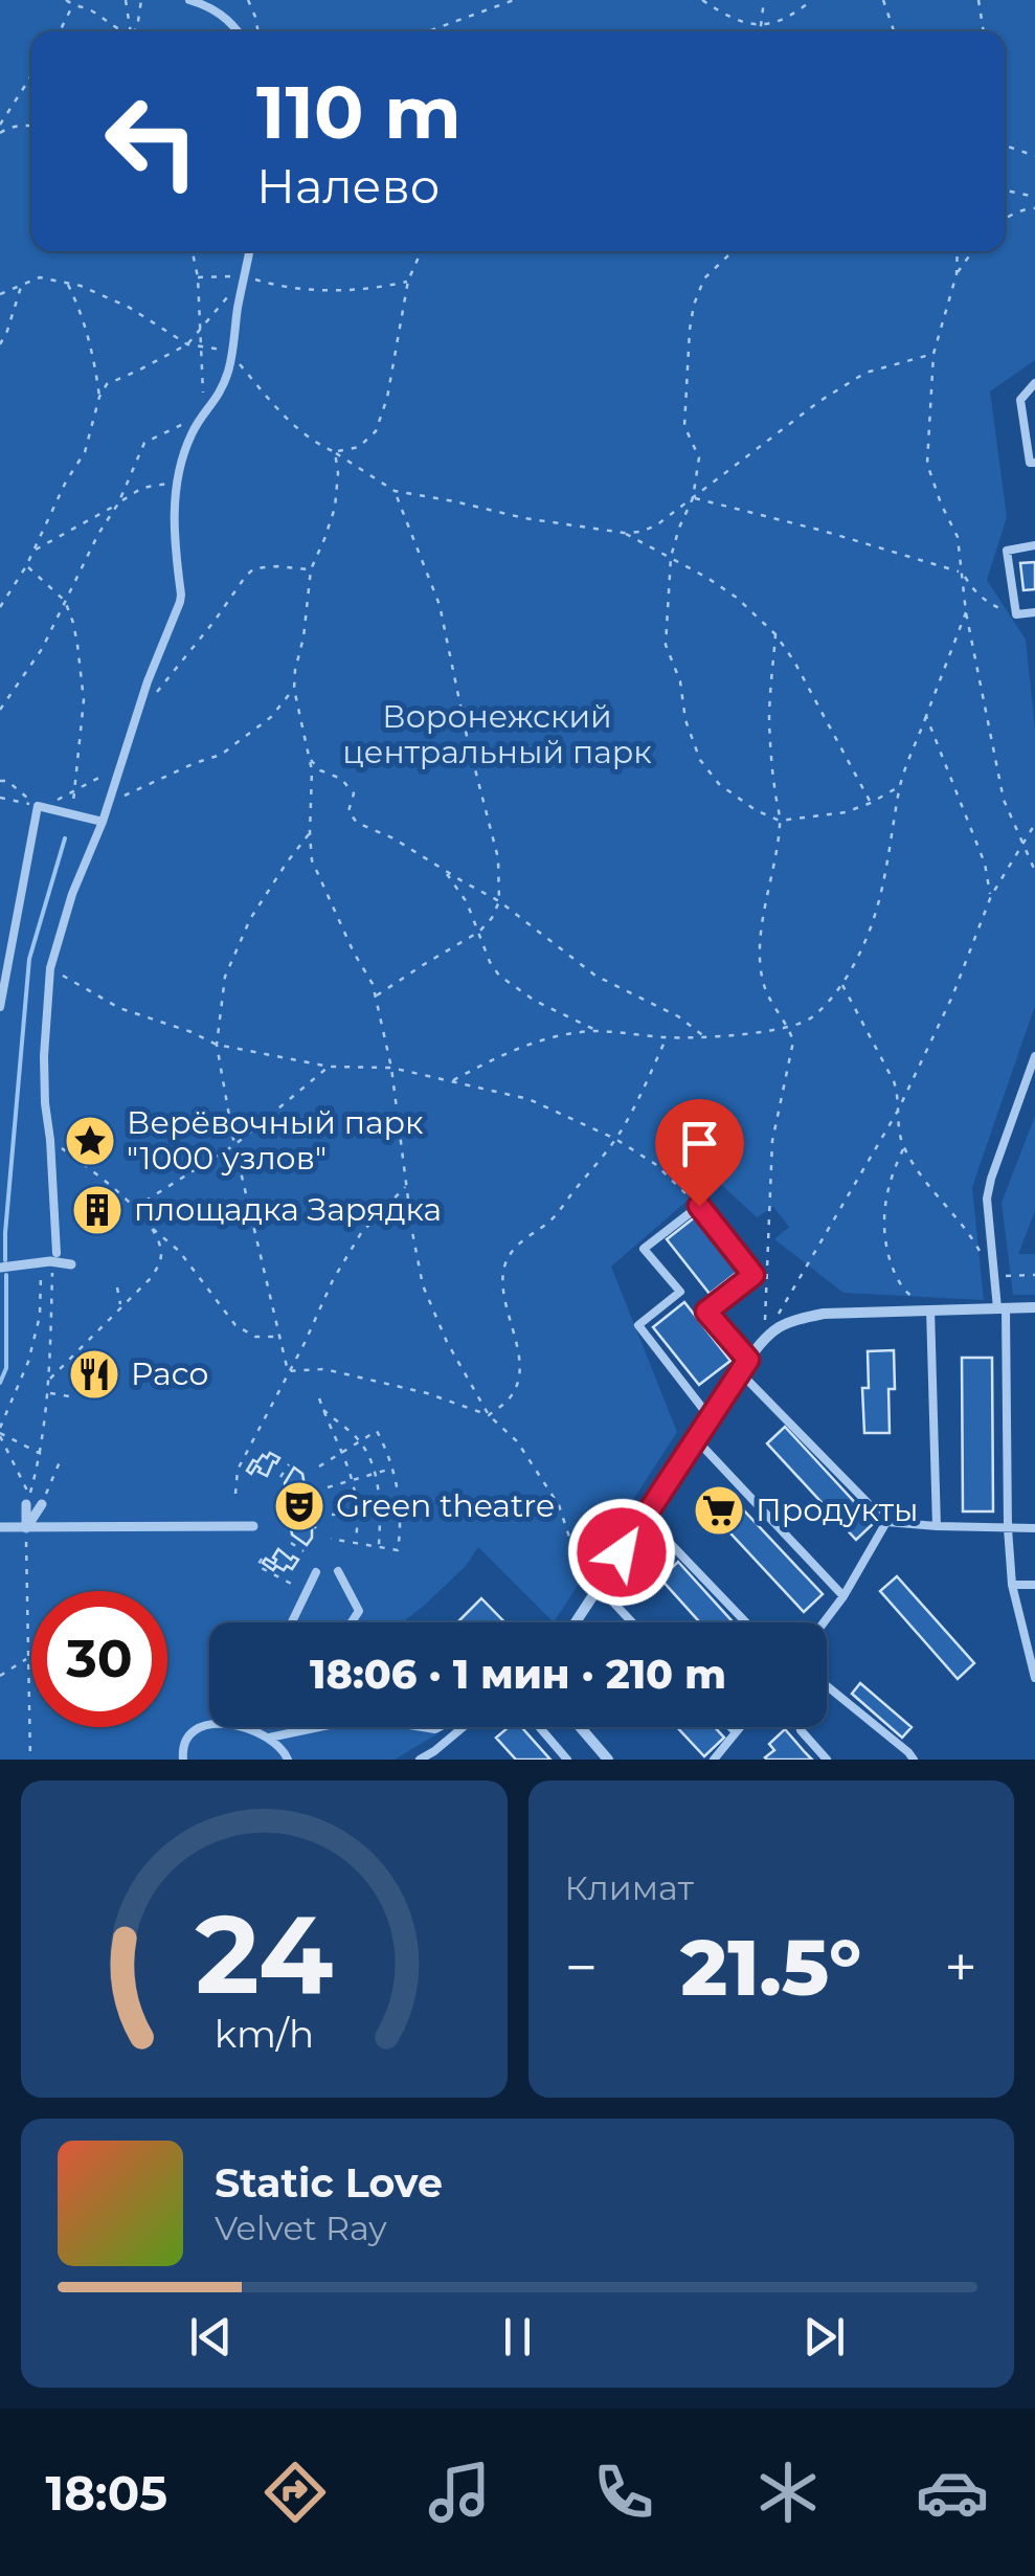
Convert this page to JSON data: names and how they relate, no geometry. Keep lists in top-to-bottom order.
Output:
{
  "parks": ["Воронежский центральный парк"],
  "places": {
    "place": ["Верёвочный парк \"1000 узлов\""],
    "building": ["площадка Зарядка"],
    "restaurant": ["Paco"],
    "theatre": ["Green theatre"],
    "supermarket": ["Продукты"]
  },
  "page": {
    "turn": ["110 m", "Налево"],
    "limit": "30",
    "trip": "18:06 · 1 мин · 210 m",
    "tile": "Климат",
    "heat": ["−", "21.5°", "+"],
    "song": ["Static Love", "Velvet Ray"],
    "tabs": "18:05",
    "gauge": ["24", "km/h"]
  }
}
